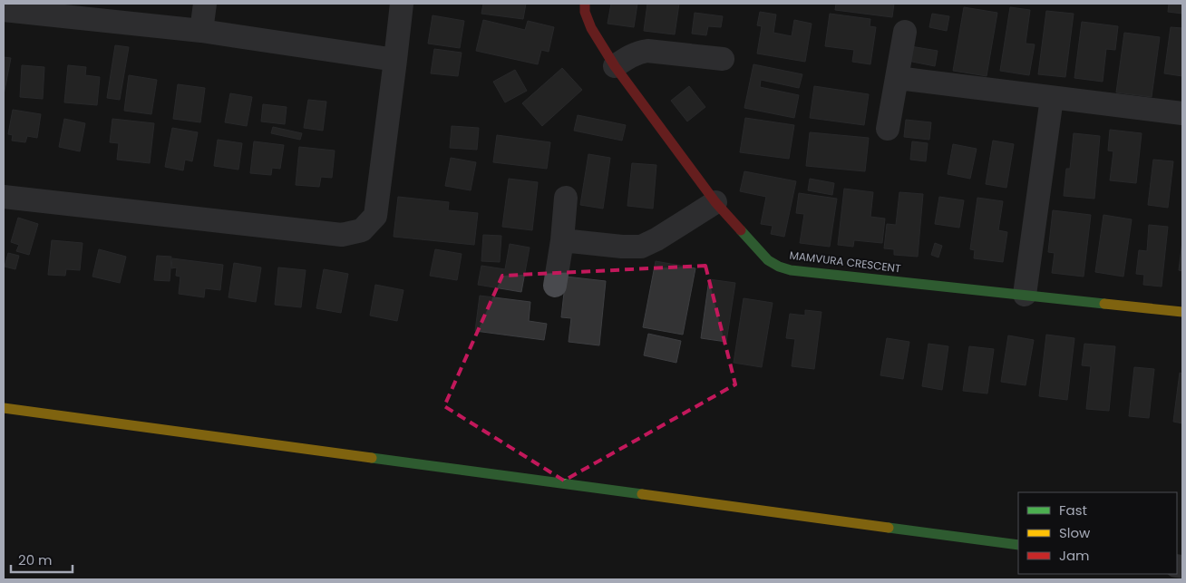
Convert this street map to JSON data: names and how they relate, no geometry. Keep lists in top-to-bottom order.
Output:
{
  "streets": {
    "street": ["MAMVURA CRESCENT"]
  },
  "legend": ["Fast", "Slow", "Jam"],
  "scale_bar": "20 m"
}
